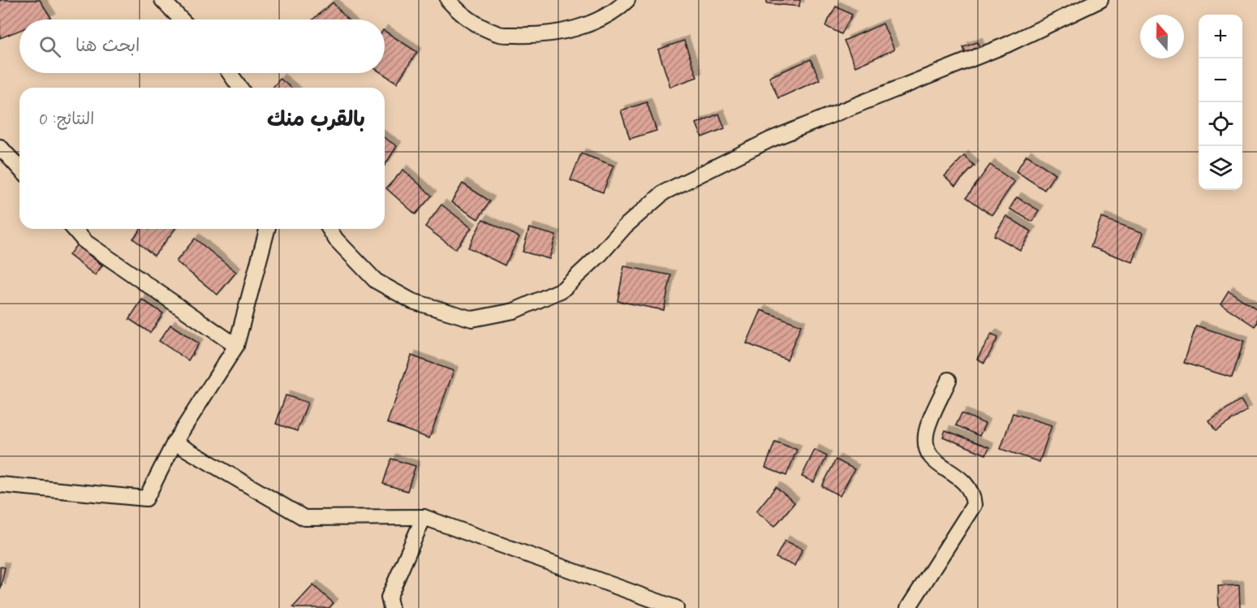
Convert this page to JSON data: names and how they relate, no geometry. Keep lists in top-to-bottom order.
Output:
{
  "north": "top",
  "page": {
    "map_buttons": ["+", "−"],
    "search": "ابحث هنا",
    "heading": ["بالقرب منك", "النتائج: 0"]
  }
}
